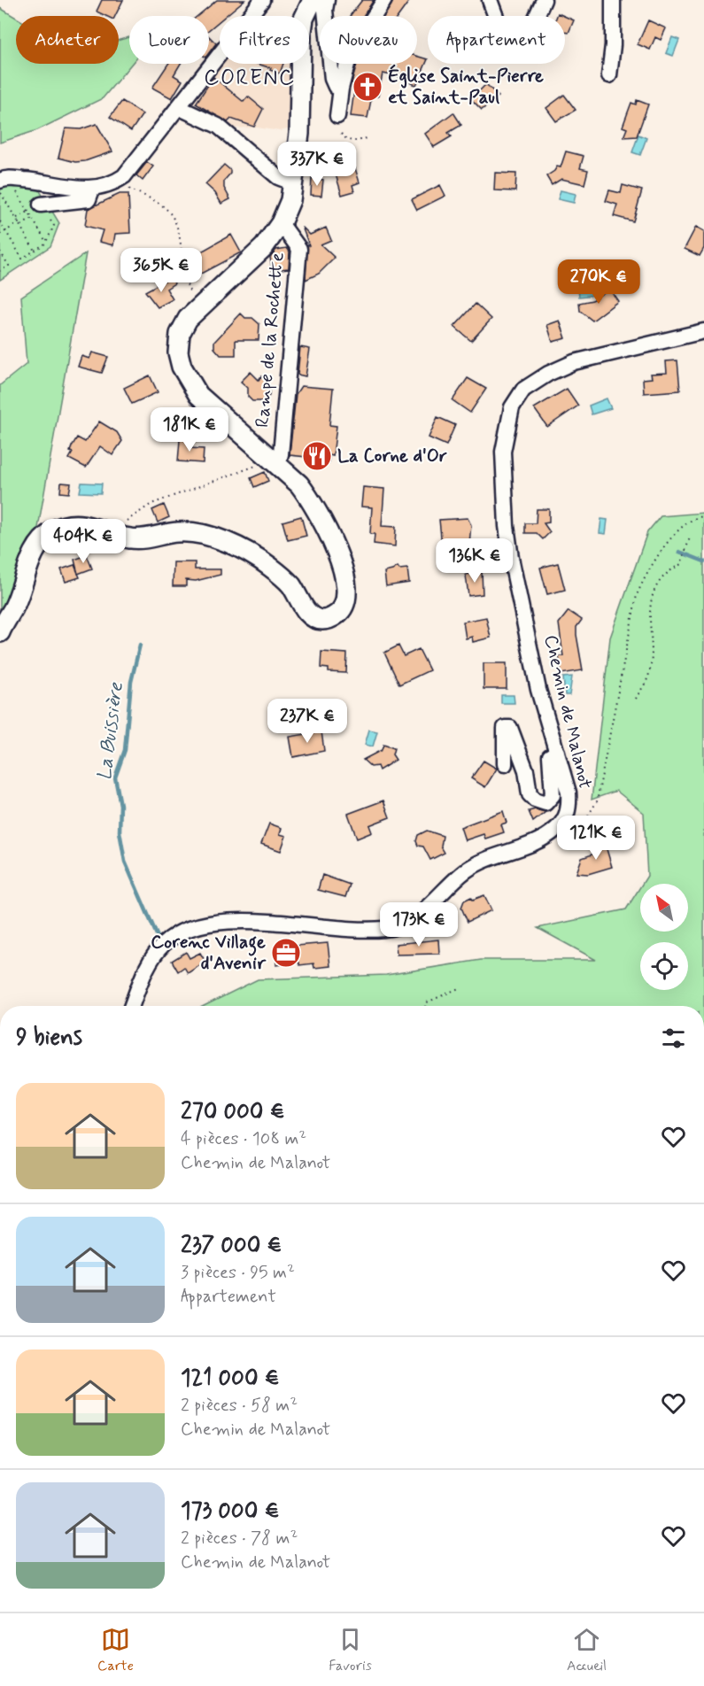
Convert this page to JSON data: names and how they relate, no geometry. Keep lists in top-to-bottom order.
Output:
{
  "streets": {
    "street": ["Rampe de la Rochette", "Chemin de Malanot"]
  },
  "districts": ["CORENC"],
  "water": ["La Buissière"],
  "places": {
    "church": ["Église Saint-Pierre et Saint-Paul"],
    "restaurant": ["La Corne d'Or"],
    "office": ["Corenc Village d'Avenir"]
  },
  "north": "top left",
  "page": {
    "chip": [
      "Acheter",
      "Louer",
      "Filtres",
      "Nouveau",
      "Appartement"
    ],
    "price": [
      "337K €",
      "365K €",
      "270K €",
      "181K €",
      "404K €",
      "136K €",
      "237K €",
      "121K €",
      "173K €"
    ],
    "heading": "9 biens",
    "list": [
      {
        "name": "270 000 €",
        "note": "4 pièces · 108 m² · Chemin de Malanot"
      },
      {
        "name": "237 000 €",
        "note": "3 pièces · 95 m² · Appartement"
      },
      {
        "name": "121 000 €",
        "note": "2 pièces · 58 m² · Chemin de Malanot"
      },
      {
        "name": "173 000 €",
        "note": "2 pièces · 78 m² · Chemin de Malanot"
      }
    ],
    "tabs": ["Carte", "Favoris", "Accueil"]
  }
}
